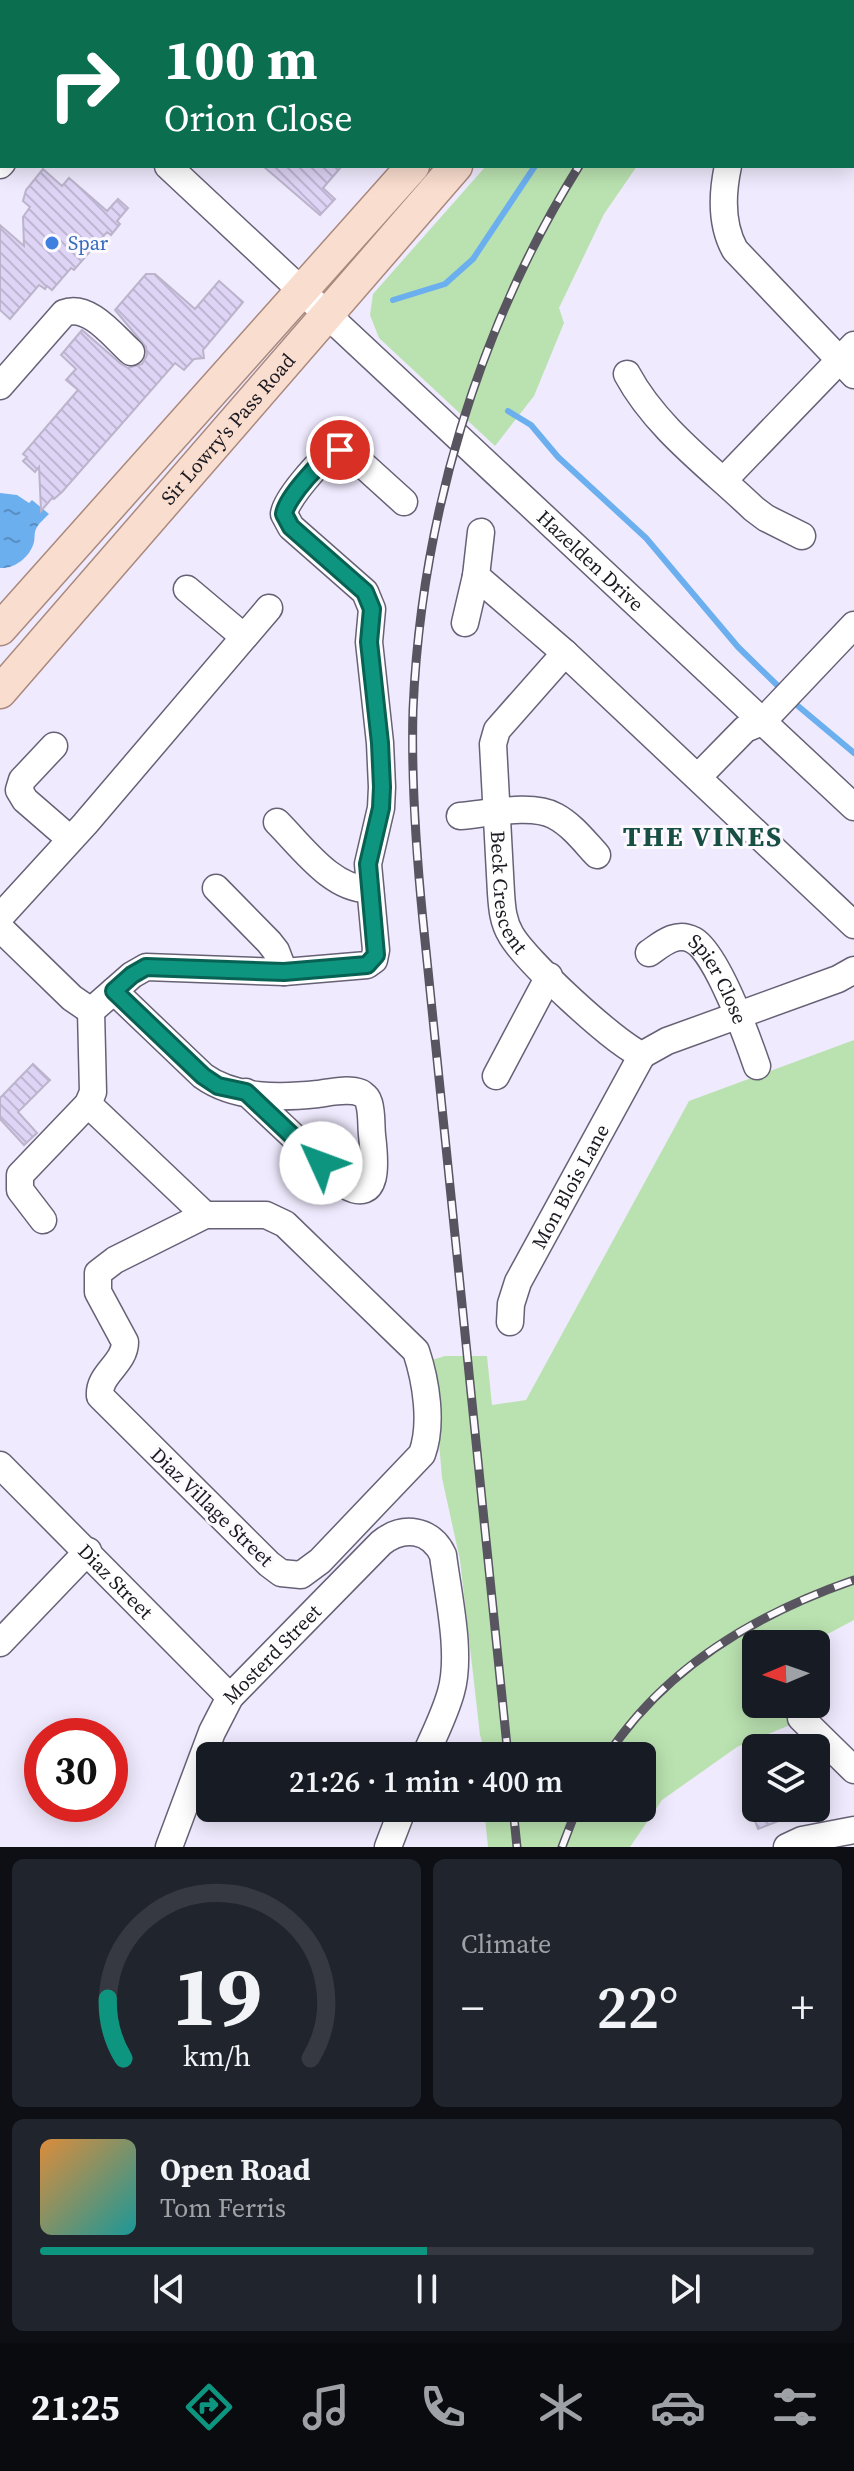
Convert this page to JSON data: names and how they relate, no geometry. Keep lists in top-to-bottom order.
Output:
{
  "streets": {
    "main road": ["Sir Lowry's Pass Road"],
    "street": [
      "Hazelden Drive",
      "Beck Crescent",
      "Spier Close",
      "Mon Blois Lane",
      "Diaz Village Street",
      "Diaz Street",
      "Mosterd Street"
    ]
  },
  "crossings": [
    ["Sir Lowry's Pass Road", "Hazelden Drive"],
    ["Beck Crescent", "Mon Blois Lane"],
    ["Diaz Street", "Mosterd Street"]
  ],
  "districts": ["THE VINES"],
  "places": ["Spar"],
  "north": "left",
  "page": {
    "turn": ["100 m", "Orion Close"],
    "limit": "30",
    "trip": "21:26 · 1 min · 400 m",
    "tile": "Climate",
    "heat": ["−", "22°", "+"],
    "song": ["Open Road", "Tom Ferris"],
    "tabs": "21:25",
    "gauge": ["19", "km/h"]
  }
}
